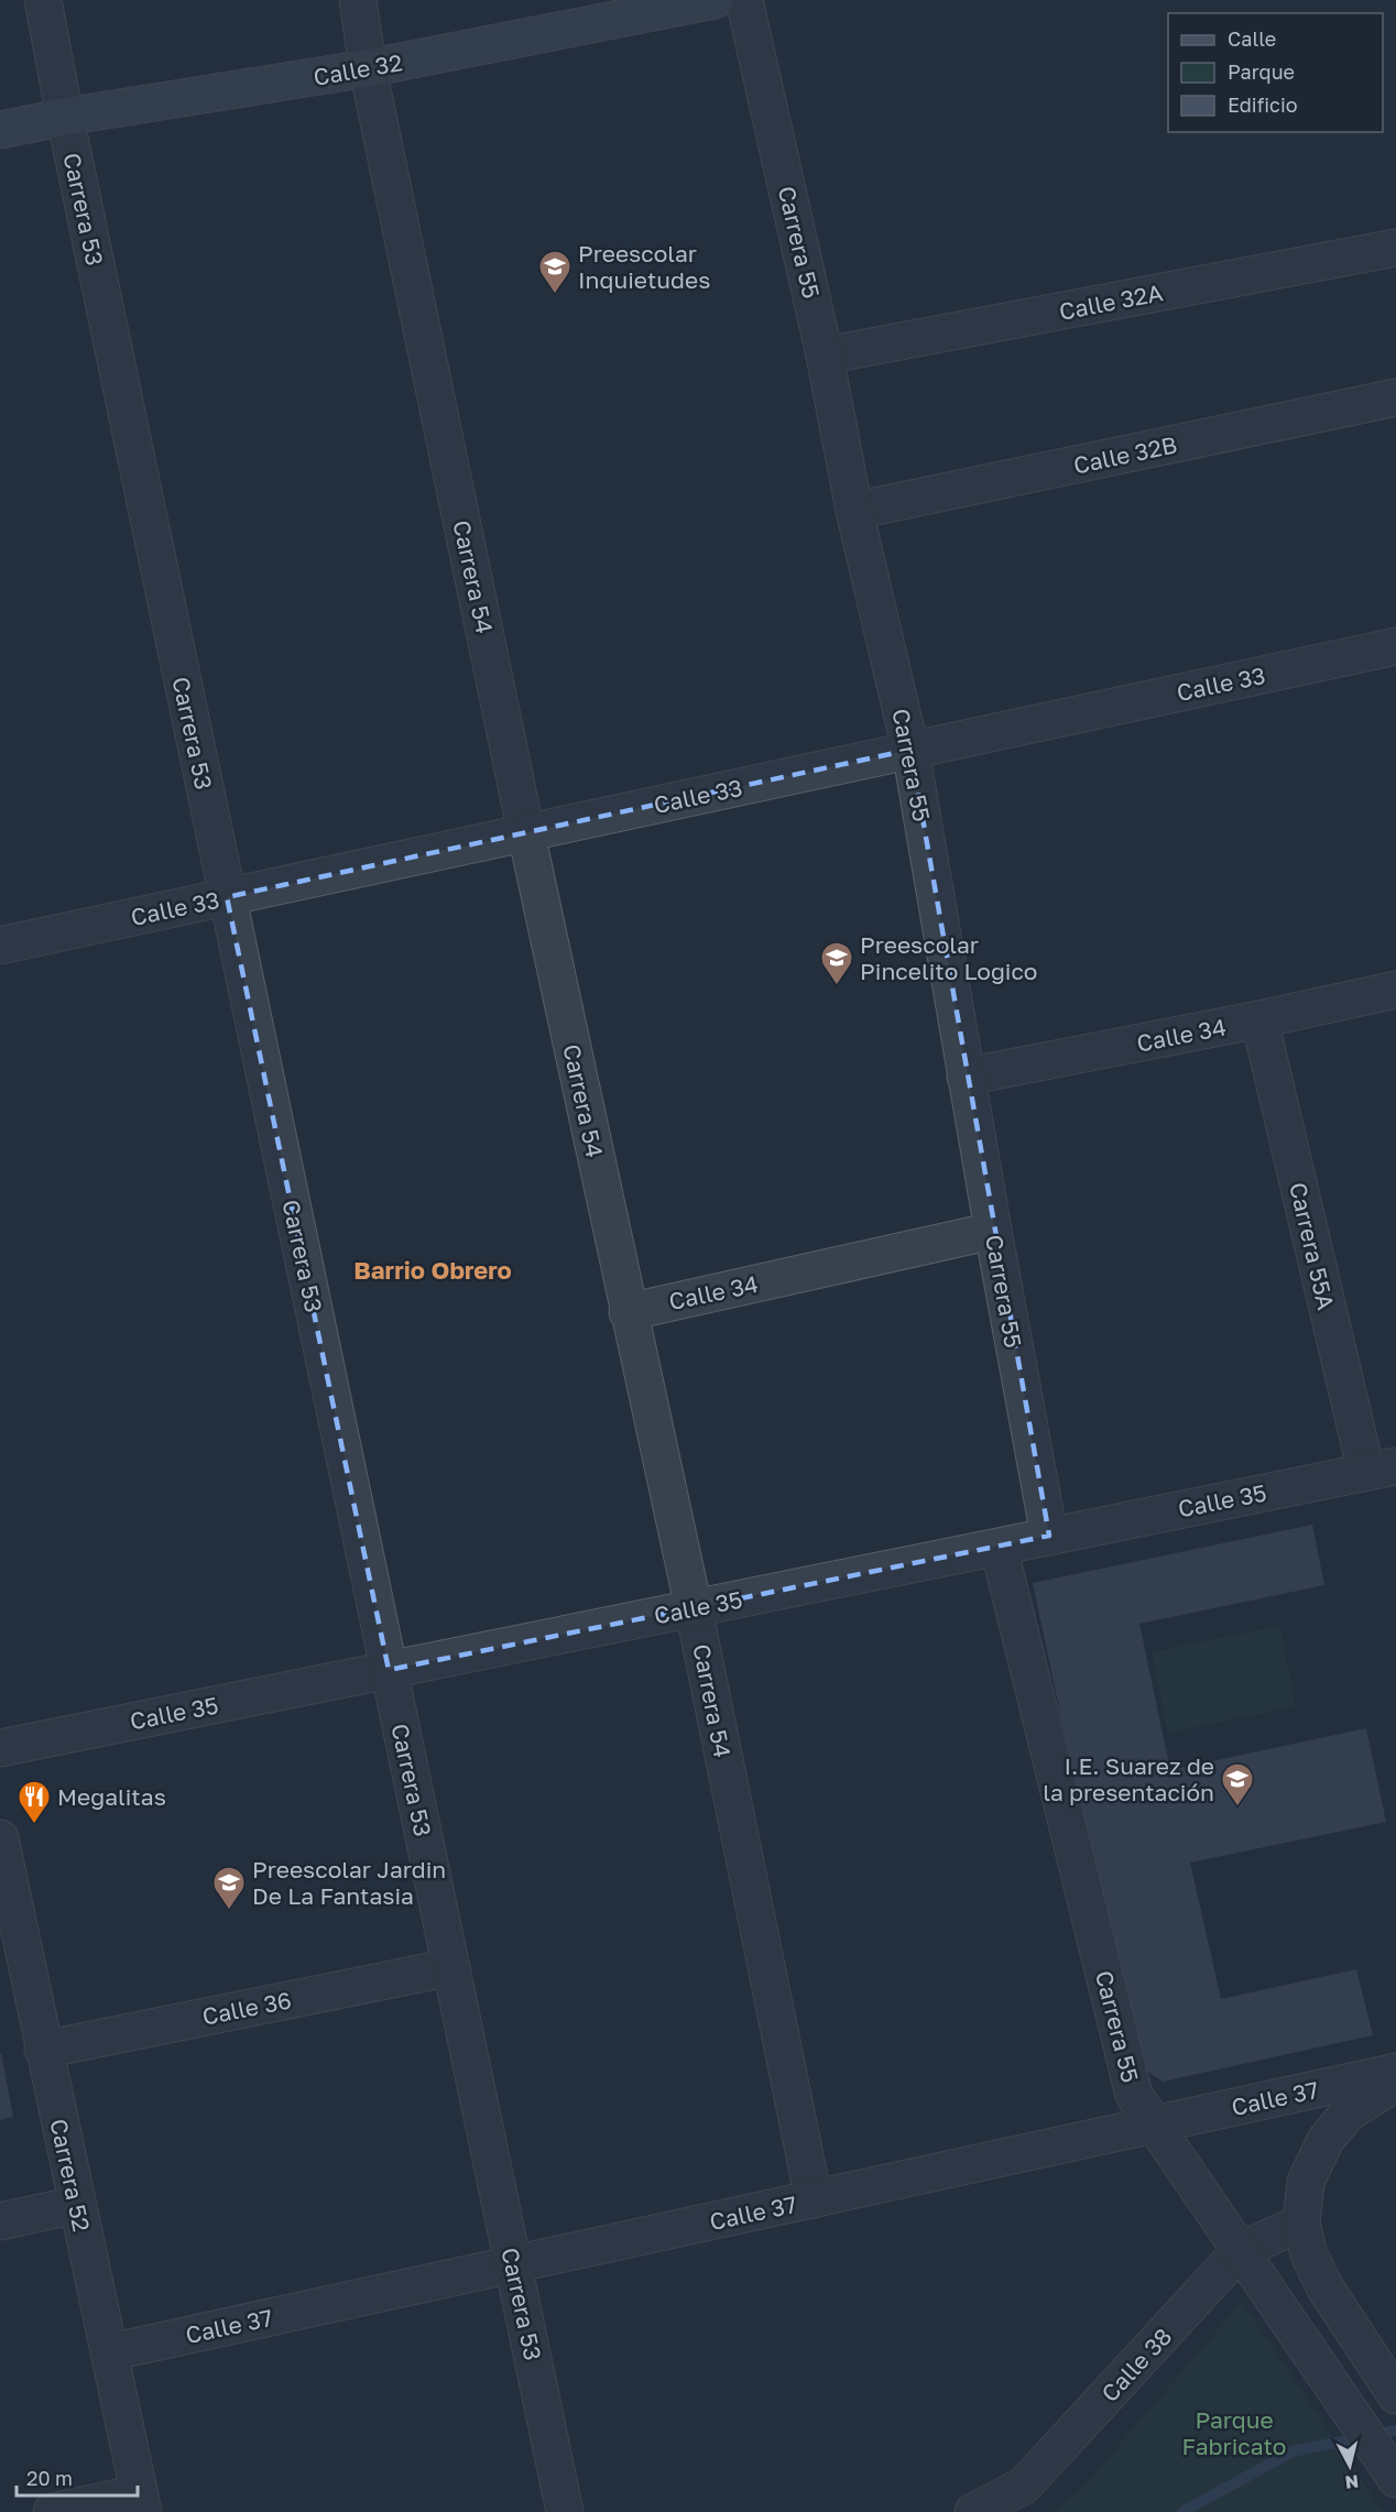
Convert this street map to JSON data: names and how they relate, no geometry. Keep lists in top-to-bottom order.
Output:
{
  "streets": {
    "main road": ["Calle 32"],
    "street": [
      "Carrera 53",
      "Carrera 55",
      "Calle 32A",
      "Calle 32B",
      "Carrera 54",
      "Calle 33",
      "Calle 34",
      "Carrera 55A",
      "Calle 35",
      "Calle 36",
      "Calle 37",
      "Carrera 52",
      "Calle 38"
    ]
  },
  "crossings": [
    ["Calle 32", "Carrera 53"],
    ["Calle 32", "Carrera 54"],
    ["Carrera 53", "Calle 33"],
    ["Carrera 53", "Calle 35"],
    ["Carrera 53", "Calle 36"],
    ["Carrera 53", "Calle 37"],
    ["Carrera 55", "Calle 32A"],
    ["Carrera 55", "Calle 32B"],
    ["Carrera 55", "Calle 33"],
    ["Carrera 55", "Calle 34"],
    ["Carrera 55", "Calle 35"],
    ["Carrera 55", "Calle 37"],
    ["Carrera 55", "Calle 38"],
    ["Carrera 54", "Calle 33"],
    ["Carrera 54", "Calle 34"],
    ["Carrera 54", "Calle 35"],
    ["Carrera 54", "Calle 37"],
    ["Calle 34", "Carrera 55A"],
    ["Carrera 55A", "Calle 35"],
    ["Calle 36", "Carrera 52"],
    ["Calle 37", "Carrera 52"]
  ],
  "districts": ["Barrio Obrero"],
  "parks": ["Parque Fabricato"],
  "places": {
    "school or university": [
      "Preescolar Inquietudes",
      "Preescolar Pincelito Logico",
      "I.E. Suarez de la presentación",
      "Preescolar Jardin De La Fantasia"
    ],
    "restaurant": ["Megalitas"]
  },
  "legend": ["Calle", "Parque", "Edificio"],
  "scale_bar": "20 m",
  "north": "bottom"
}
